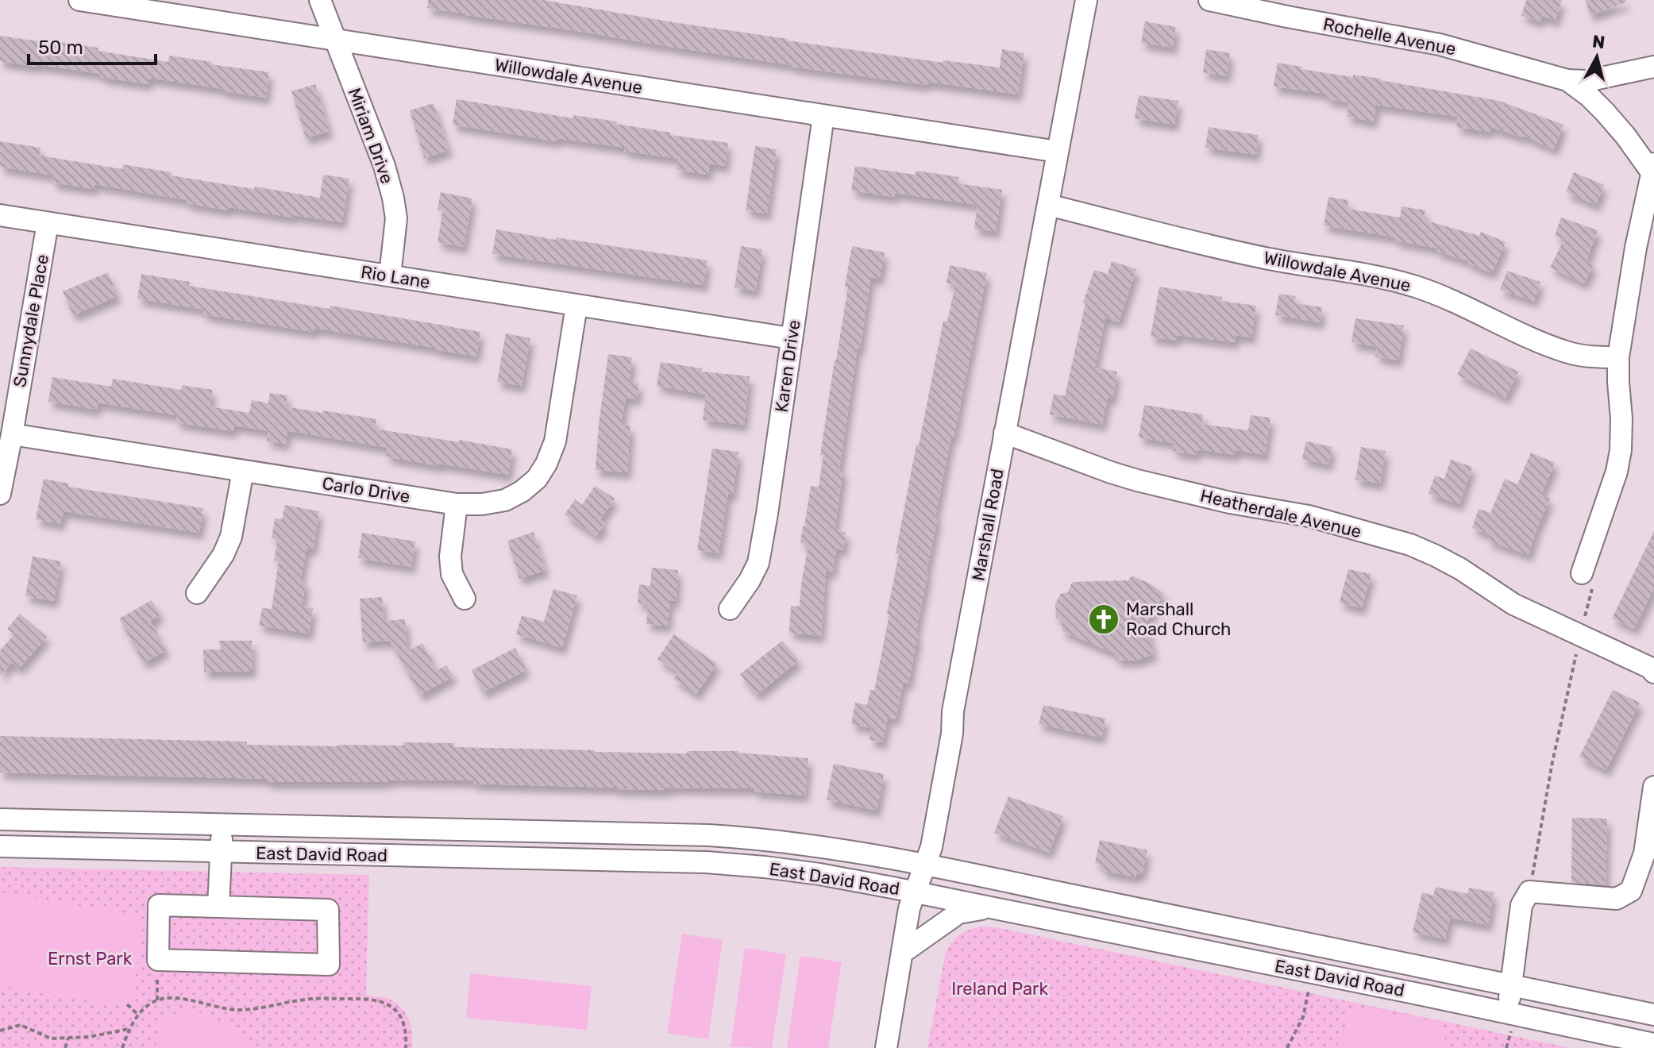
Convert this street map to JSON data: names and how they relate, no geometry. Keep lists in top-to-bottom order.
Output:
{
  "streets": {
    "street": [
      "Rochelle Avenue",
      "Willowdale Avenue",
      "Miriam Drive",
      "Rio Lane",
      "Sunnydale Place",
      "Karen Drive",
      "Carlo Drive",
      "Heatherdale Avenue",
      "Marshall Road",
      "East David Road"
    ]
  },
  "crossings": [
    ["Willowdale Avenue", "Miriam Drive"],
    ["Willowdale Avenue", "Karen Drive"],
    ["Willowdale Avenue", "Marshall Road"],
    ["Miriam Drive", "Rio Lane"],
    ["Rio Lane", "Sunnydale Place"],
    ["Rio Lane", "Karen Drive"],
    ["Rio Lane", "Carlo Drive"],
    ["Sunnydale Place", "Carlo Drive"],
    ["Heatherdale Avenue", "Marshall Road"],
    ["Marshall Road", "East David Road"]
  ],
  "parks": ["Ernst Park", "Ireland Park"],
  "places": {
    "church": ["Marshall Road Church"]
  },
  "scale_bar": "50 m",
  "north": "top"
}
